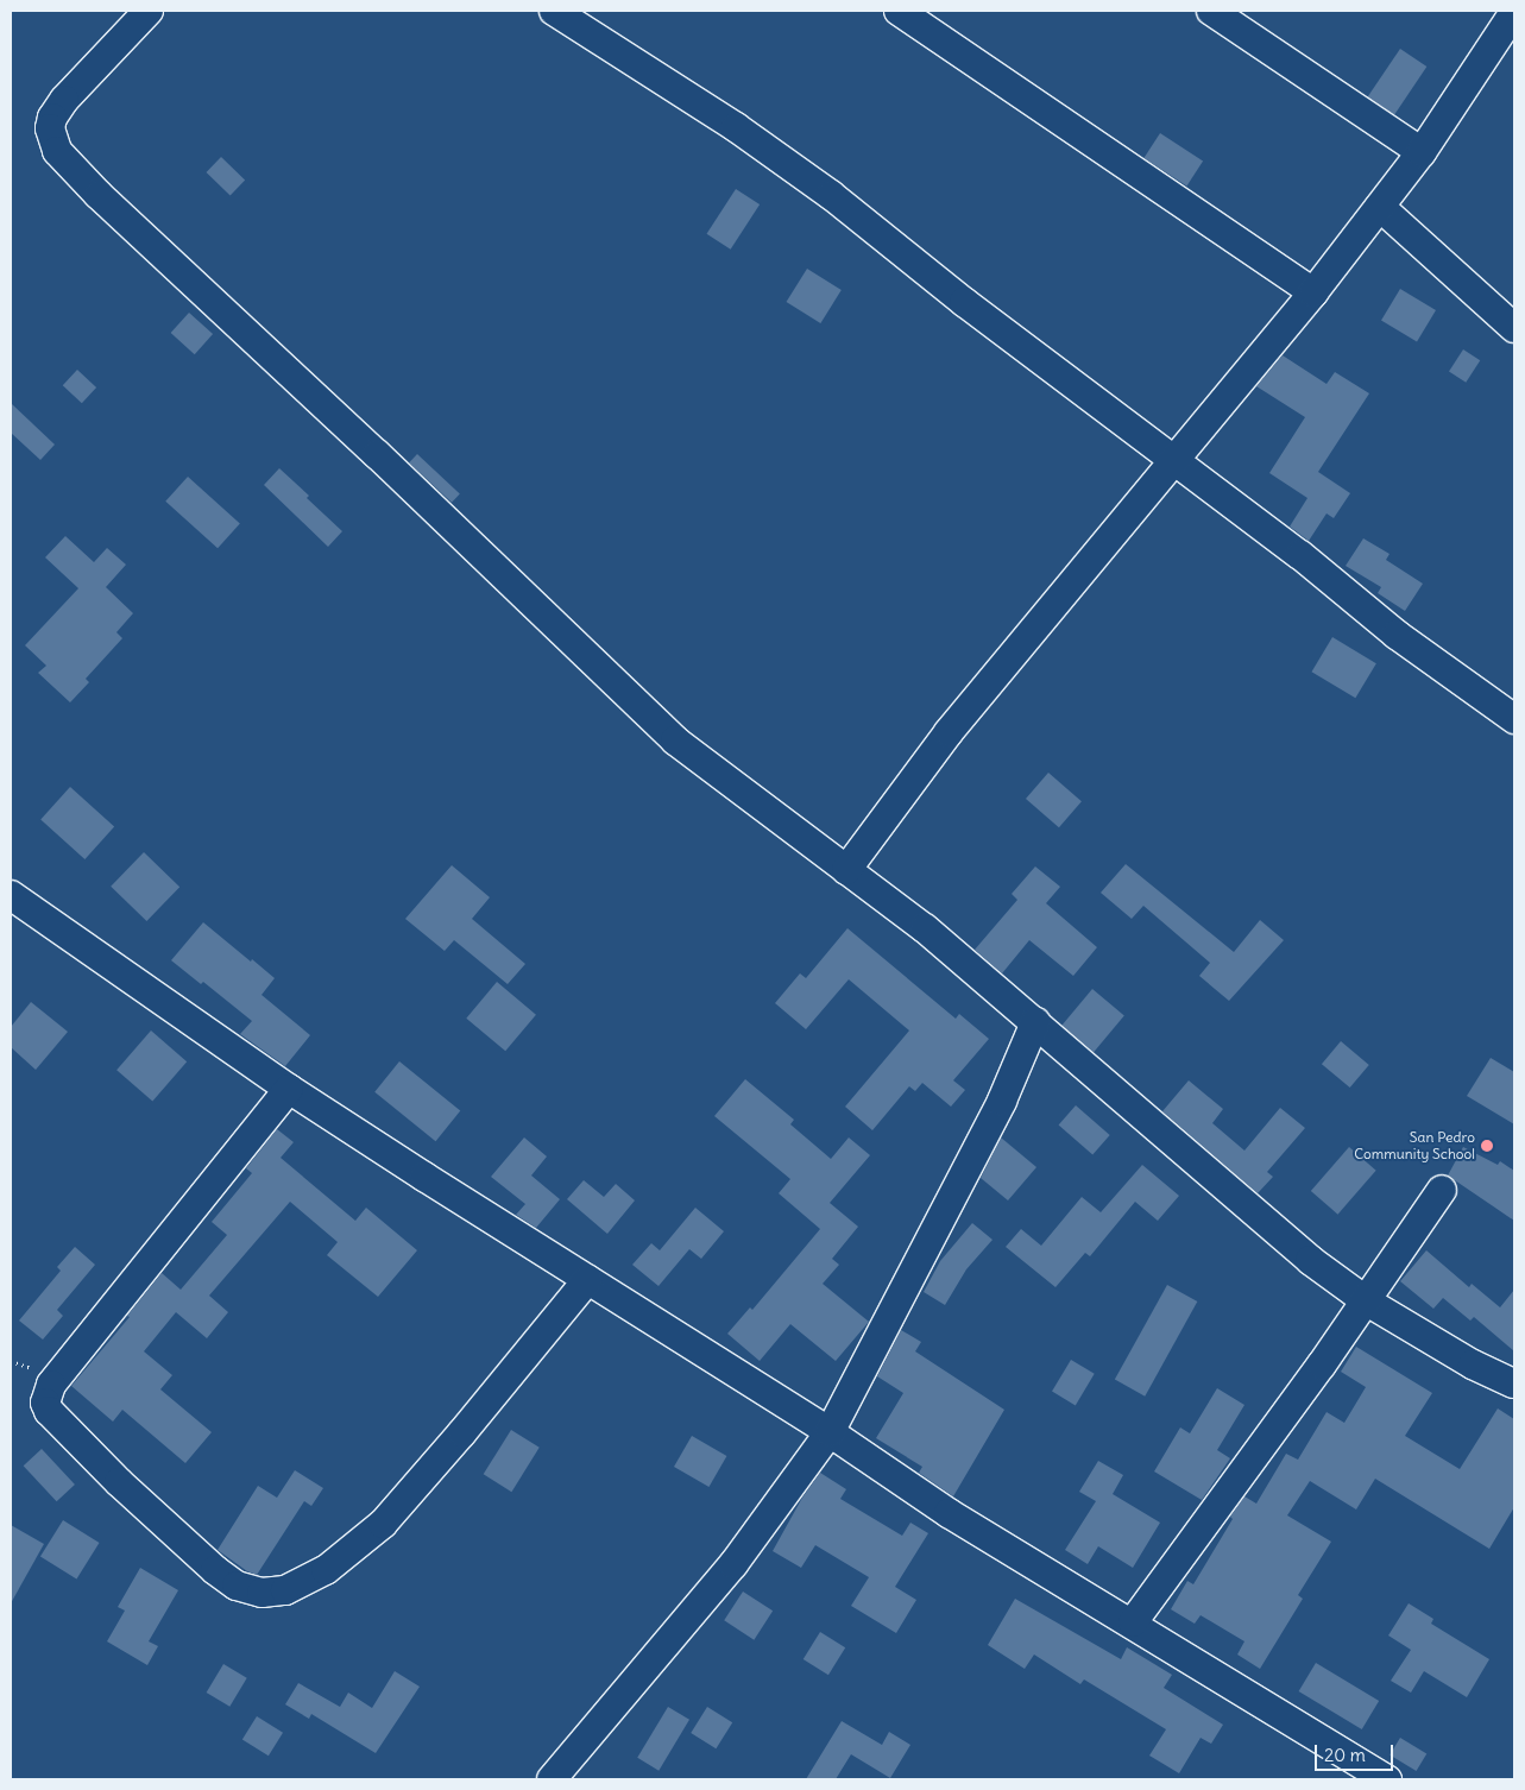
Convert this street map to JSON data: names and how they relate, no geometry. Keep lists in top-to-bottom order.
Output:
{
  "places": ["San Pedro Community School"],
  "scale_bar": "20 m"
}
